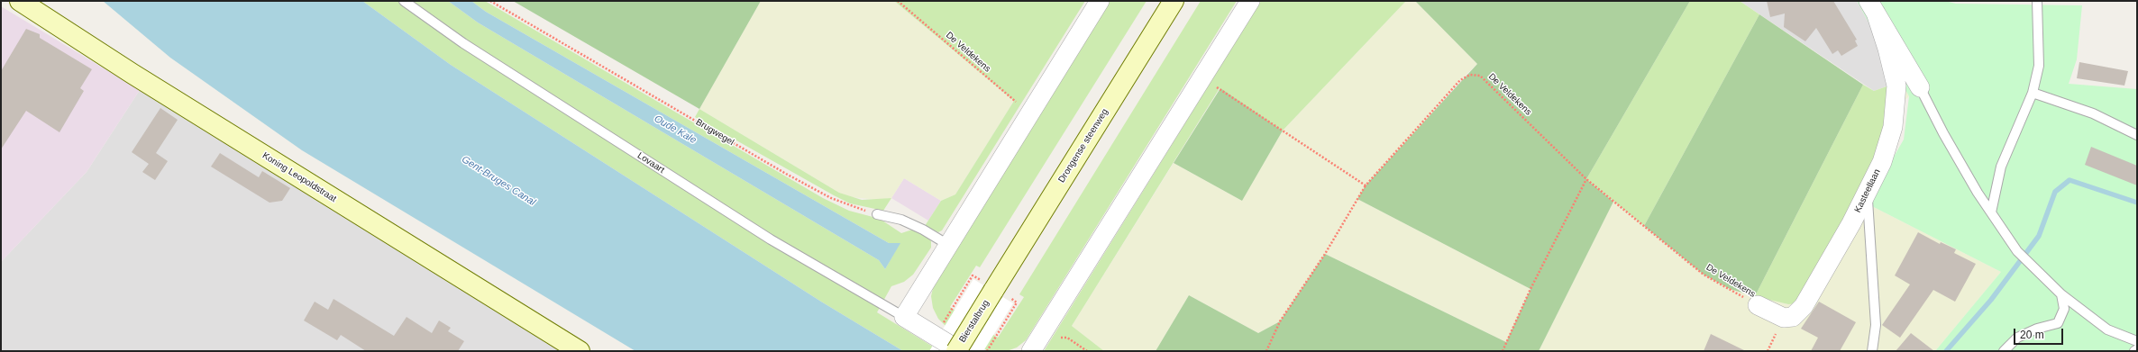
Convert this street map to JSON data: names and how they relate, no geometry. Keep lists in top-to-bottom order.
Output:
{
  "streets": {
    "street": [
      "Drongense steenweg",
      "Koning Leopoldstraat",
      "Kasteellaan",
      "Bierstalbrug"
    ],
    "lane": ["Lovaart"],
    "path": ["De Veldekens", "Brugwegel"]
  },
  "crossings": [
    ["De Veldekens", "Kasteellaan"],
    ["Drongense steenweg", "Bierstalbrug"]
  ],
  "water": ["Oude Kale", "Gent-Bruges Canal"],
  "scale_bar": "20 m"
}
